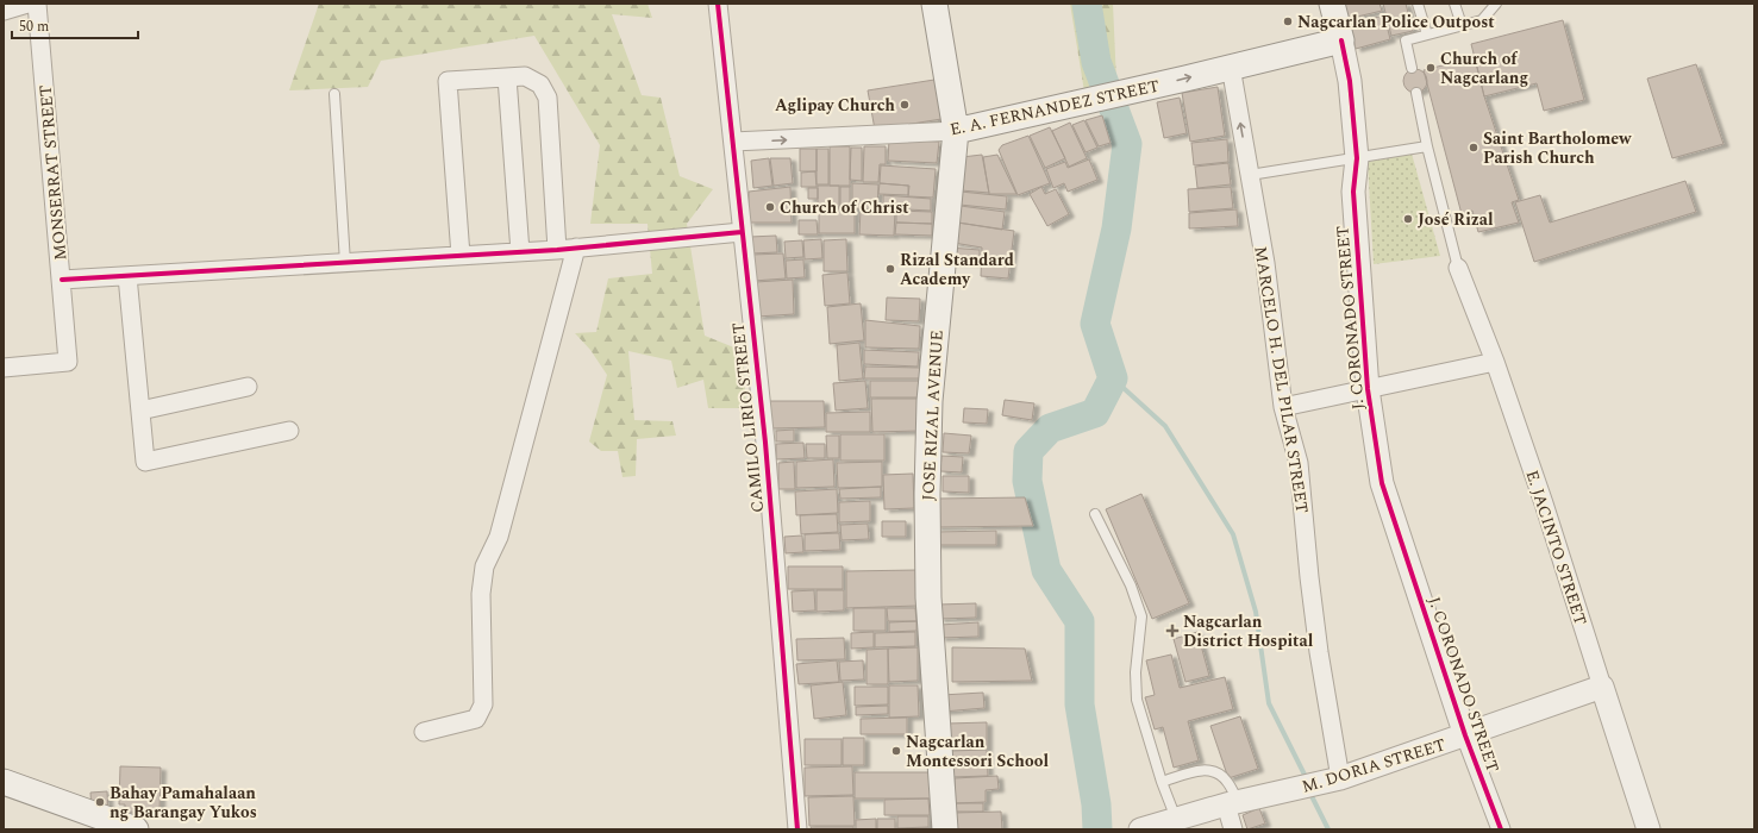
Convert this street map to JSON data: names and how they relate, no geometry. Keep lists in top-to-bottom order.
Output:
{
  "streets": {
    "main road": ["E. A. FERNANDEZ STREET", "J. CORONADO STREET", "JOSE RIZAL AVENUE"],
    "street": [
      "MONSERRAT STREET",
      "MARCELO H. DEL PILAR STREET",
      "CAMILO LIRIO STREET",
      "E. JACINTO STREET",
      "M. DORIA STREET"
    ]
  },
  "crossings": [
    ["E. A. FERNANDEZ STREET", "J. CORONADO STREET"],
    ["E. A. FERNANDEZ STREET", "MARCELO H. DEL PILAR STREET"],
    ["E. A. FERNANDEZ STREET", "JOSE RIZAL AVENUE"],
    ["E. A. FERNANDEZ STREET", "CAMILO LIRIO STREET"],
    ["J. CORONADO STREET", "M. DORIA STREET"],
    ["MARCELO H. DEL PILAR STREET", "M. DORIA STREET"],
    ["E. JACINTO STREET", "M. DORIA STREET"]
  ],
  "one_way": ["E. A. FERNANDEZ STREET"],
  "places": {
    "other": [
      "Nagcarlan Police Outpost",
      "Church of Nagcarlang",
      "Aglipay Church",
      "Saint Bartholomew Parish Church",
      "Church of Christ",
      "José Rizal",
      "Rizal Standard Academy",
      "Nagcarlan Montessori School",
      "Bahay Pamahalaan ng Barangay Yukos"
    ],
    "health": ["Nagcarlan District Hospital"]
  },
  "scale_bar": "50 m"
}
